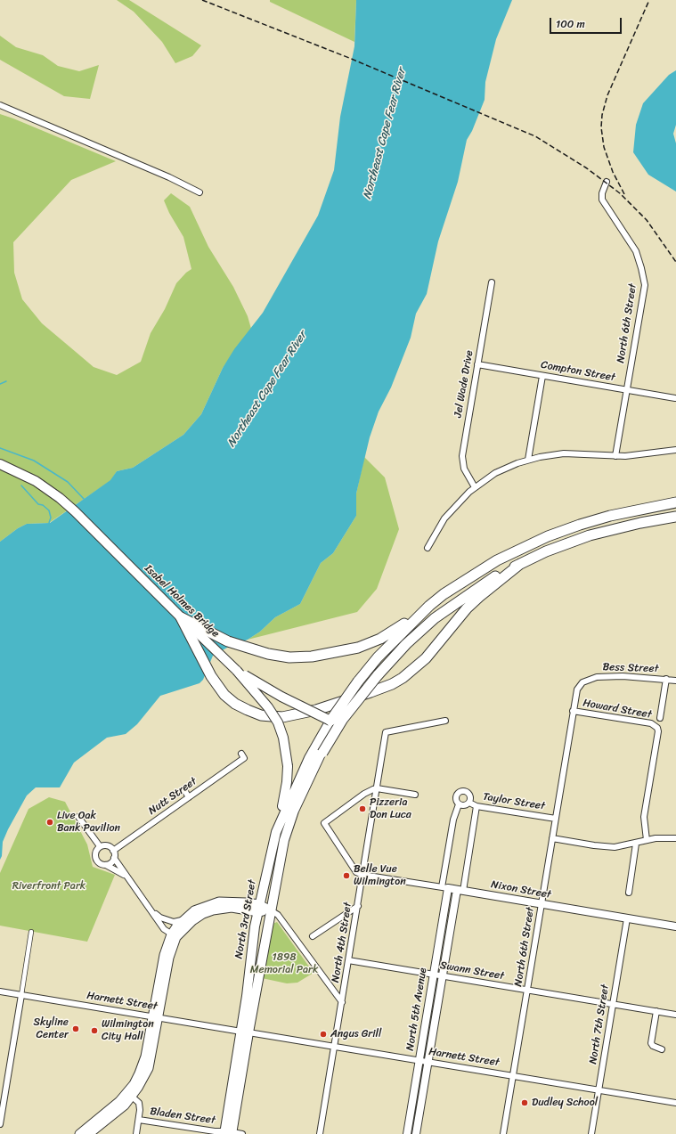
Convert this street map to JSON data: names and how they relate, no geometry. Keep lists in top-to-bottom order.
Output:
{
  "streets": {
    "main road": ["Isabel Holmes Bridge", "North 3rd Street"],
    "street": [
      "North 6th Street",
      "Compton Street",
      "Jel Wade Drive",
      "Bess Street",
      "Howard Street",
      "Nutt Street",
      "Taylor Street",
      "Nixon Street",
      "North 4th Street",
      "Swann Street",
      "Harnett Street",
      "North 5th Avenue",
      "North 7th Street",
      "Bladen Street"
    ]
  },
  "crossings": [
    ["North 6th Street", "Compton Street"],
    ["North 6th Street", "Bess Street"],
    ["North 6th Street", "Howard Street"],
    ["North 6th Street", "Taylor Street"],
    ["North 6th Street", "Nixon Street"],
    ["North 6th Street", "Swann Street"],
    ["North 6th Street", "Harnett Street"],
    ["Compton Street", "Jel Wade Drive"],
    ["Isabel Holmes Bridge", "North 3rd Street"],
    ["Nixon Street", "North 4th Street"],
    ["Nixon Street", "North 5th Avenue"],
    ["Nixon Street", "North 7th Street"],
    ["North 3rd Street", "Harnett Street"],
    ["North 3rd Street", "Bladen Street"],
    ["North 4th Street", "Swann Street"],
    ["North 4th Street", "Harnett Street"],
    ["Swann Street", "North 5th Avenue"],
    ["Swann Street", "North 7th Street"],
    ["Harnett Street", "North 5th Avenue"],
    ["Harnett Street", "North 7th Street"]
  ],
  "water": ["Northeast Cape Fear River"],
  "parks": ["Riverfront Park", "1898 Memorial Park"],
  "places": [
    "Pizzeria Don Luca",
    "Live Oak Bank Pavilion",
    "Belle Vue Wilmington",
    "Skyline Center",
    "Wilmington City Hall",
    "Angus Grill",
    "Dudley School"
  ],
  "scale_bar": "100 m"
}
